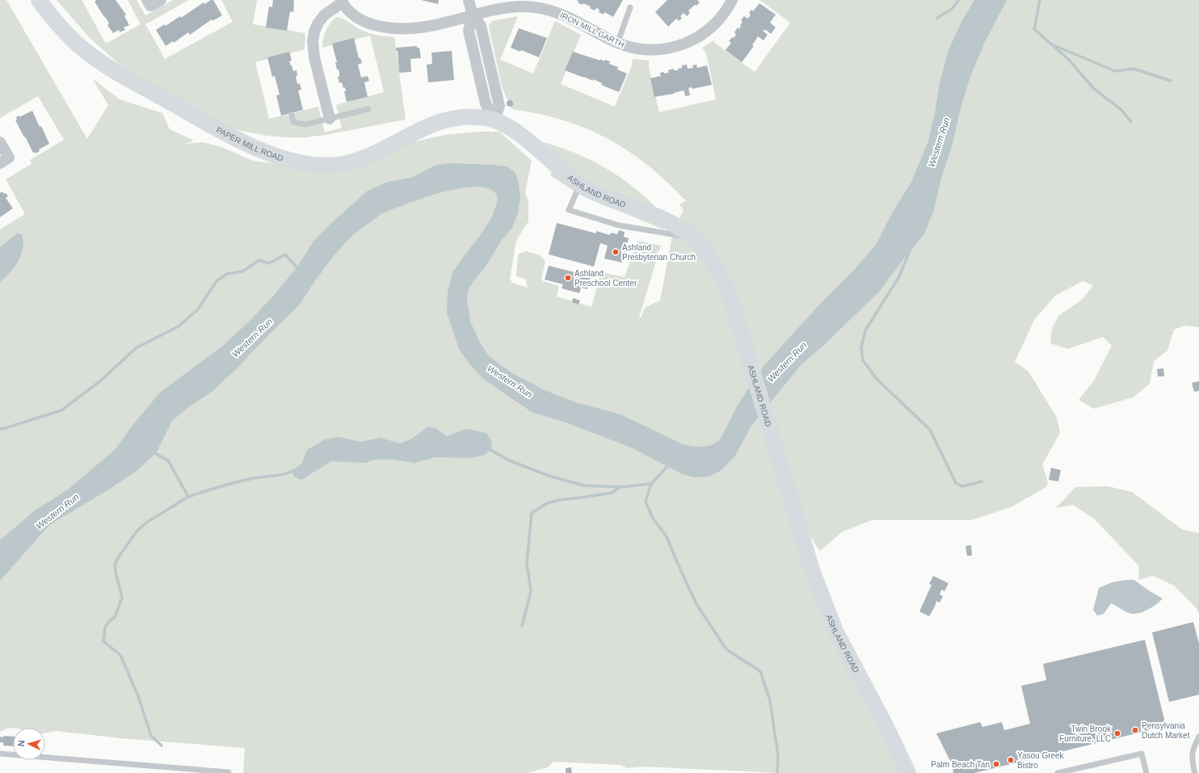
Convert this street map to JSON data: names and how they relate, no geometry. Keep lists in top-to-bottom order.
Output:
{
  "streets": {
    "main road": ["PAPER MILL ROAD", "ASHLAND ROAD"],
    "street": ["IRON MILL GARTH"]
  },
  "crossings": [
    ["PAPER MILL ROAD", "ASHLAND ROAD"]
  ],
  "water": ["Western Run"],
  "places": [
    "Ashland Presbyterian Church",
    "Ashland Preschool Center",
    "Pensylvania Dutch Market",
    "Twin Brook Furniture, LLC",
    "Yasou Greek Bistro",
    "Palm Beach Tan"
  ],
  "north": "left"
}
